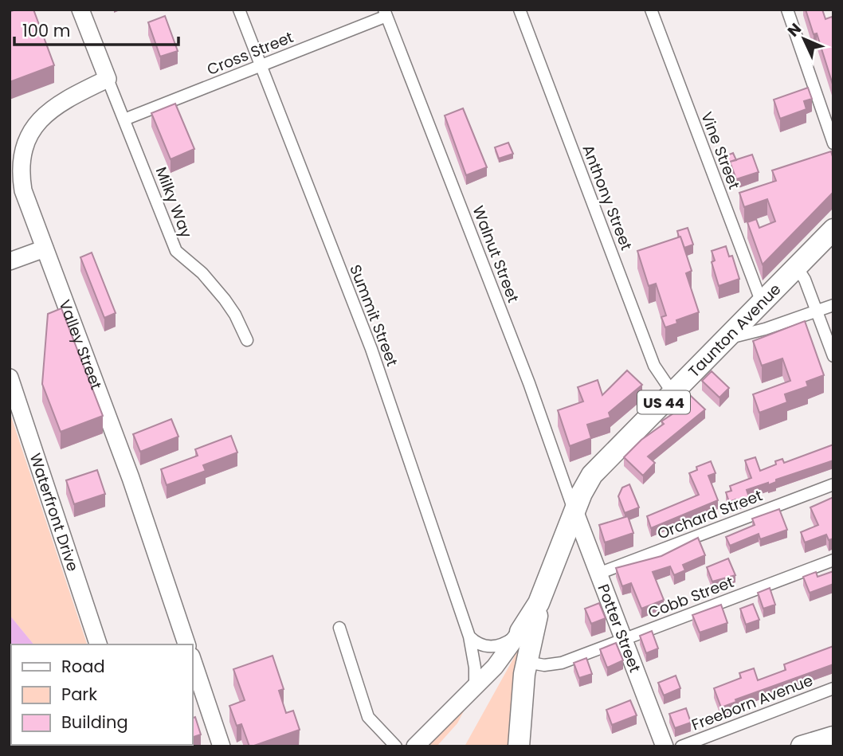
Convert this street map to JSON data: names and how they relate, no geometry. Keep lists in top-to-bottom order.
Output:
{
  "streets": {
    "highway": ["Taunton Avenue", "US 44"],
    "street": [
      "Cross Street",
      "Vine Street",
      "Anthony Street",
      "Milky Way",
      "Walnut Street",
      "Summit Street",
      "Valley Street",
      "Waterfront Drive",
      "Orchard Street",
      "Cobb Street",
      "Potter Street",
      "Freeborn Avenue"
    ]
  },
  "crossings": [
    ["Cross Street", "Milky Way"],
    ["Cross Street", "Walnut Street"],
    ["Cross Street", "Summit Street"],
    ["Vine Street", "Taunton Avenue"],
    ["Anthony Street", "Taunton Avenue"],
    ["Milky Way", "Valley Street"],
    ["Walnut Street", "Taunton Avenue"],
    ["Walnut Street", "Potter Street"],
    ["Summit Street", "Taunton Avenue"],
    ["Taunton Avenue", "US 44"],
    ["Taunton Avenue", "Cobb Street"],
    ["Taunton Avenue", "Potter Street"],
    ["US 44", "Cobb Street"],
    ["Orchard Street", "Potter Street"],
    ["Cobb Street", "Potter Street"]
  ],
  "legend": ["Road", "Park", "Building"],
  "scale_bar": "100 m",
  "north": "top left"
}
